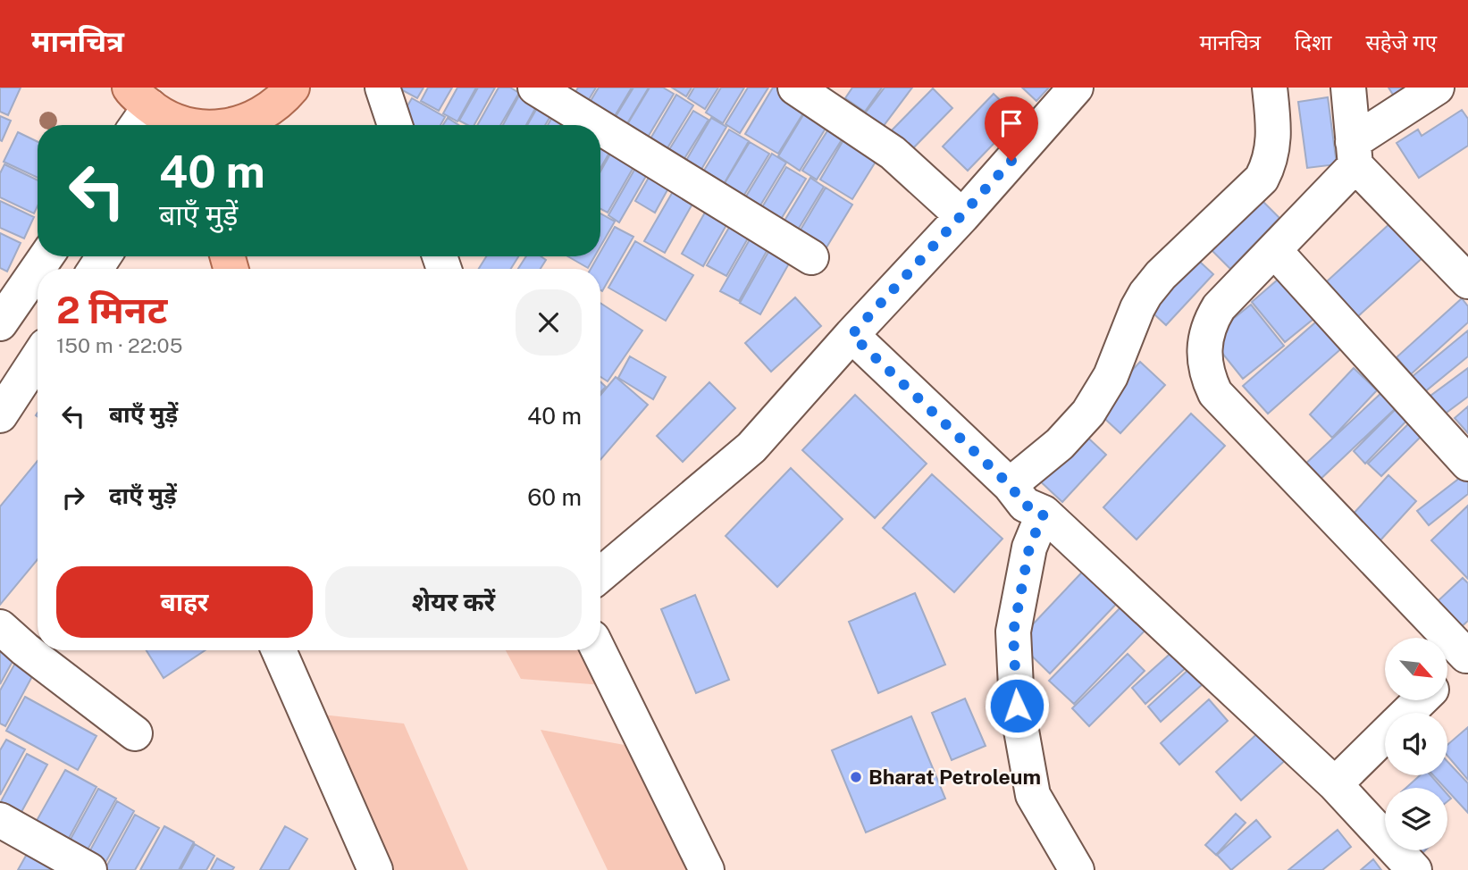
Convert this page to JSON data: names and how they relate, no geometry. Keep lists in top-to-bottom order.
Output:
{
  "places": ["Bharat Petroleum"],
  "north": "bottom right",
  "page": {
    "header": "मानचित्र",
    "nav": ["मानचित्र", "दिशा", "सहेजे गए"],
    "turn": ["40 m", "बाएँ मुड़ें"],
    "heading": ["2 मिनट", "150 m · 22:05"],
    "list": [
      {
        "name": "बाएँ मुड़ें",
        "value": "40 m"
      },
      {
        "name": "दाएँ मुड़ें",
        "value": "60 m"
      }
    ],
    "buttons": ["बाहर", "शेयर करें"]
  }
}
